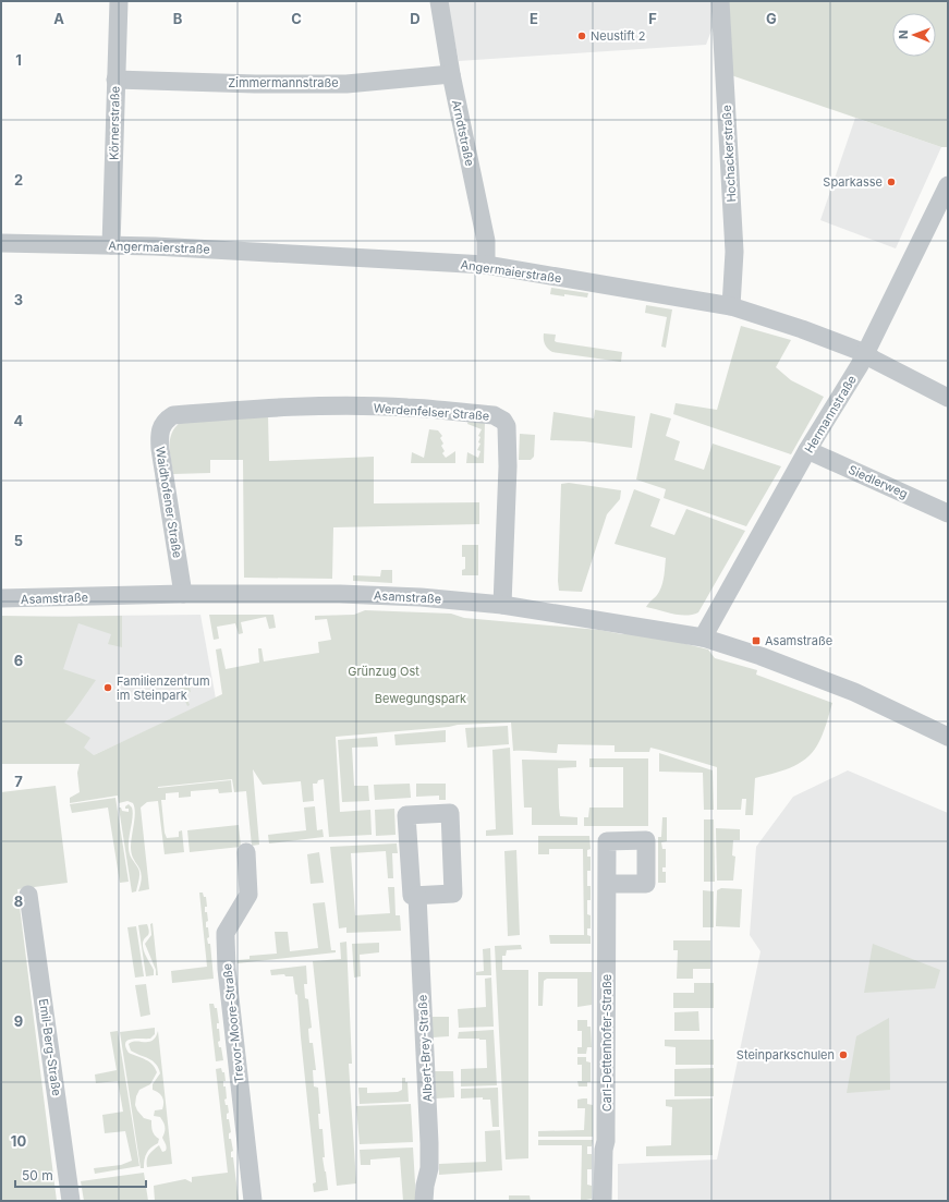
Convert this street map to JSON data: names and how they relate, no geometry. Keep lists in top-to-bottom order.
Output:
{
  "streets": {
    "street": [
      "Zimmermannstraße",
      "Körnerstraße",
      "Arndtstraße",
      "Hochackerstraße",
      "Angermaierstraße",
      "Werdenfelser Straße",
      "Hermannstraße",
      "Siedlerweg",
      "Waidhofener Straße",
      "Asamstraße",
      "Trevor-Moore-Straße",
      "Carl-Dettenhofer-Straße",
      "Emil-Berg-Straße",
      "Albert-Brey-Straße"
    ]
  },
  "crossings": [
    ["Zimmermannstraße", "Körnerstraße"],
    ["Zimmermannstraße", "Arndtstraße"],
    ["Körnerstraße", "Angermaierstraße"],
    ["Arndtstraße", "Angermaierstraße"],
    ["Hochackerstraße", "Angermaierstraße"],
    ["Angermaierstraße", "Hermannstraße"],
    ["Werdenfelser Straße", "Waidhofener Straße"],
    ["Werdenfelser Straße", "Asamstraße"],
    ["Hermannstraße", "Siedlerweg"],
    ["Hermannstraße", "Asamstraße"],
    ["Waidhofener Straße", "Asamstraße"]
  ],
  "parks": ["Grünzug Ost", "Bewegungspark"],
  "places": {
    "other": [
      "Neustift 2",
      "Sparkasse",
      "Familienzentrum im Steinpark",
      "Steinparkschulen"
    ],
    "transit": ["Asamstraße"]
  },
  "scale_bar": "50 m",
  "north": "left",
  "grid": {
    "columns": [
      "A",
      "B",
      "C",
      "D",
      "E",
      "F",
      "G"
    ],
    "rows": [
      "1",
      "2",
      "3",
      "4",
      "5",
      "6",
      "7",
      "8",
      "9",
      "10"
    ]
  }
}
